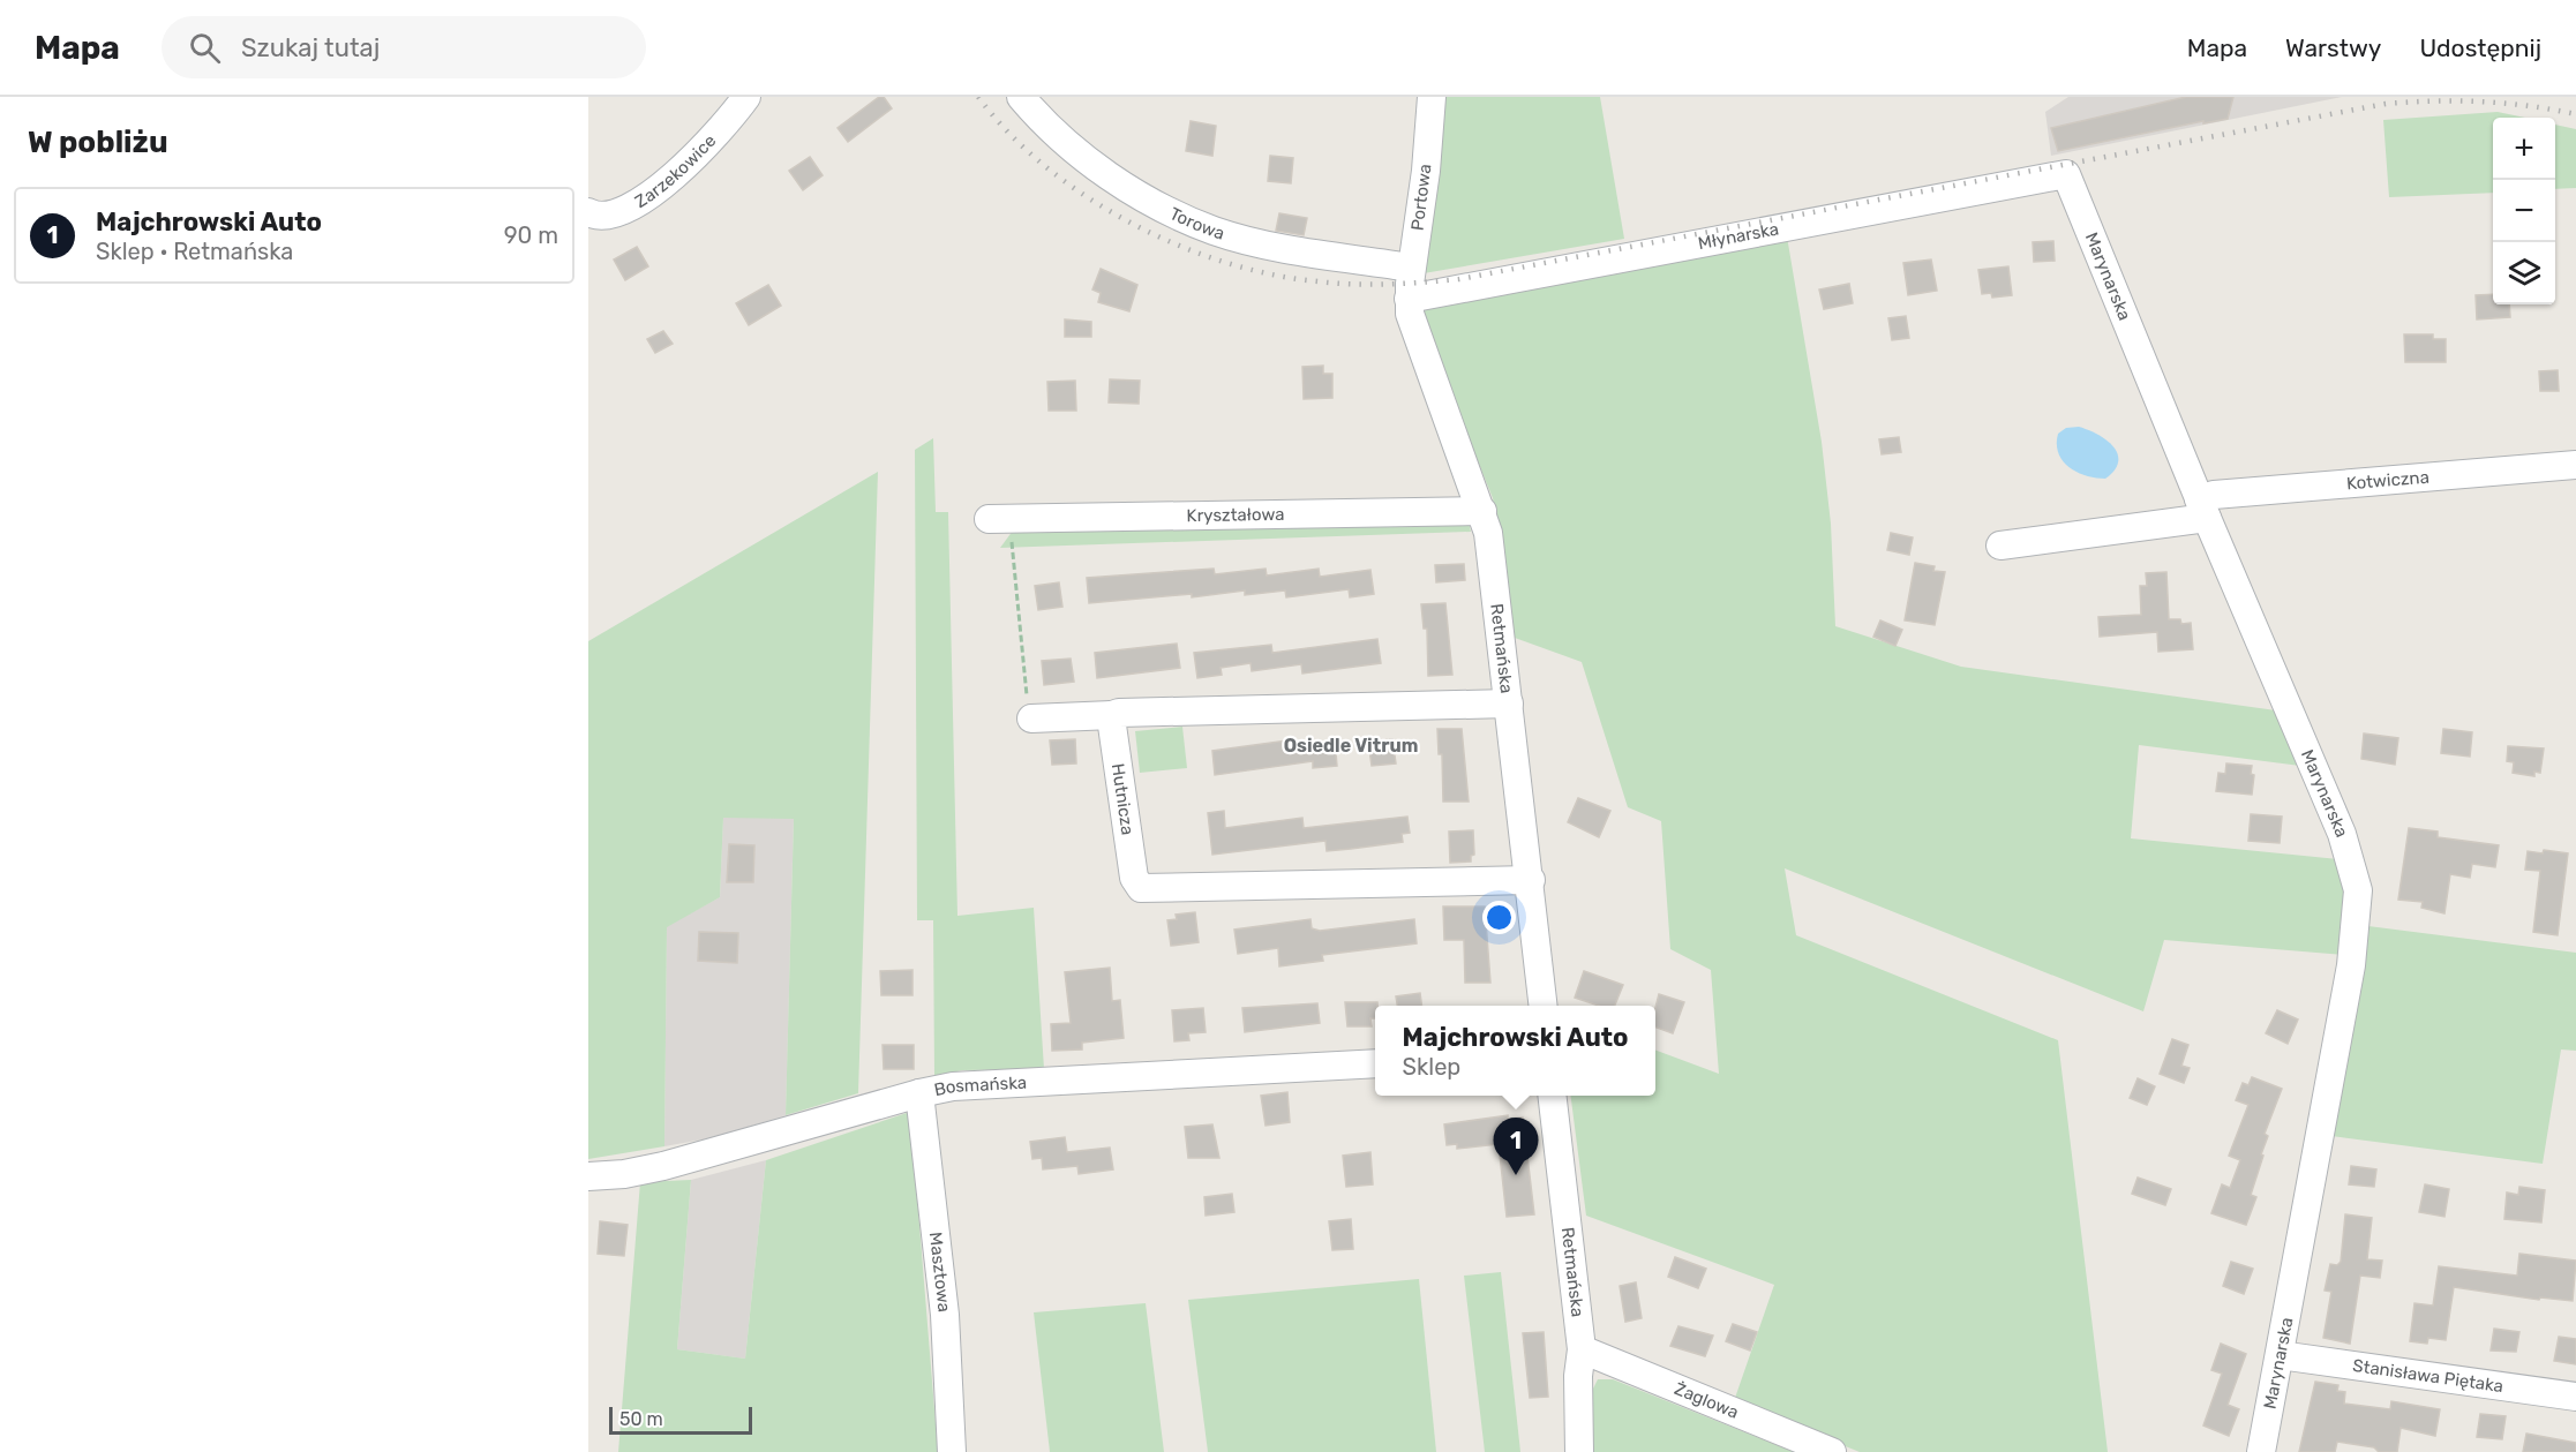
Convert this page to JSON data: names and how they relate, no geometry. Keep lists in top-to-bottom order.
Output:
{
  "streets": {
    "street": [
      "Zarzekowice",
      "Portowa",
      "Torowa",
      "Młynarska",
      "Marynarska",
      "Kotwiczna",
      "Kryształowa",
      "Retmańska",
      "Hutnicza",
      "Bosmańska",
      "Masztowa",
      "Stanisława Piętaka",
      "Żaglowa"
    ]
  },
  "crossings": [
    ["Portowa", "Torowa"],
    ["Portowa", "Młynarska"],
    ["Portowa", "Retmańska"],
    ["Młynarska", "Marynarska"],
    ["Młynarska", "Retmańska"],
    ["Marynarska", "Kotwiczna"],
    ["Marynarska", "Stanisława Piętaka"],
    ["Kryształowa", "Retmańska"],
    ["Retmańska", "Hutnicza"],
    ["Retmańska", "Żaglowa"],
    ["Bosmańska", "Masztowa"]
  ],
  "districts": ["Osiedle Vitrum"],
  "scale_bar": "50 m",
  "page": {
    "header": "Mapa",
    "search": "Szukaj tutaj",
    "nav": ["Mapa", "Warstwy", "Udostępnij"],
    "heading": "W pobliżu",
    "map_buttons": ["+", "−"],
    "list": [
      {
        "mark": "1",
        "name": "Majchrowski Auto",
        "note": "Sklep · Retmańska",
        "value": "90 m"
      }
    ],
    "popup": ["Majchrowski Auto", "Sklep"],
    "pins": "1",
    "scale": "50 m"
  }
}
